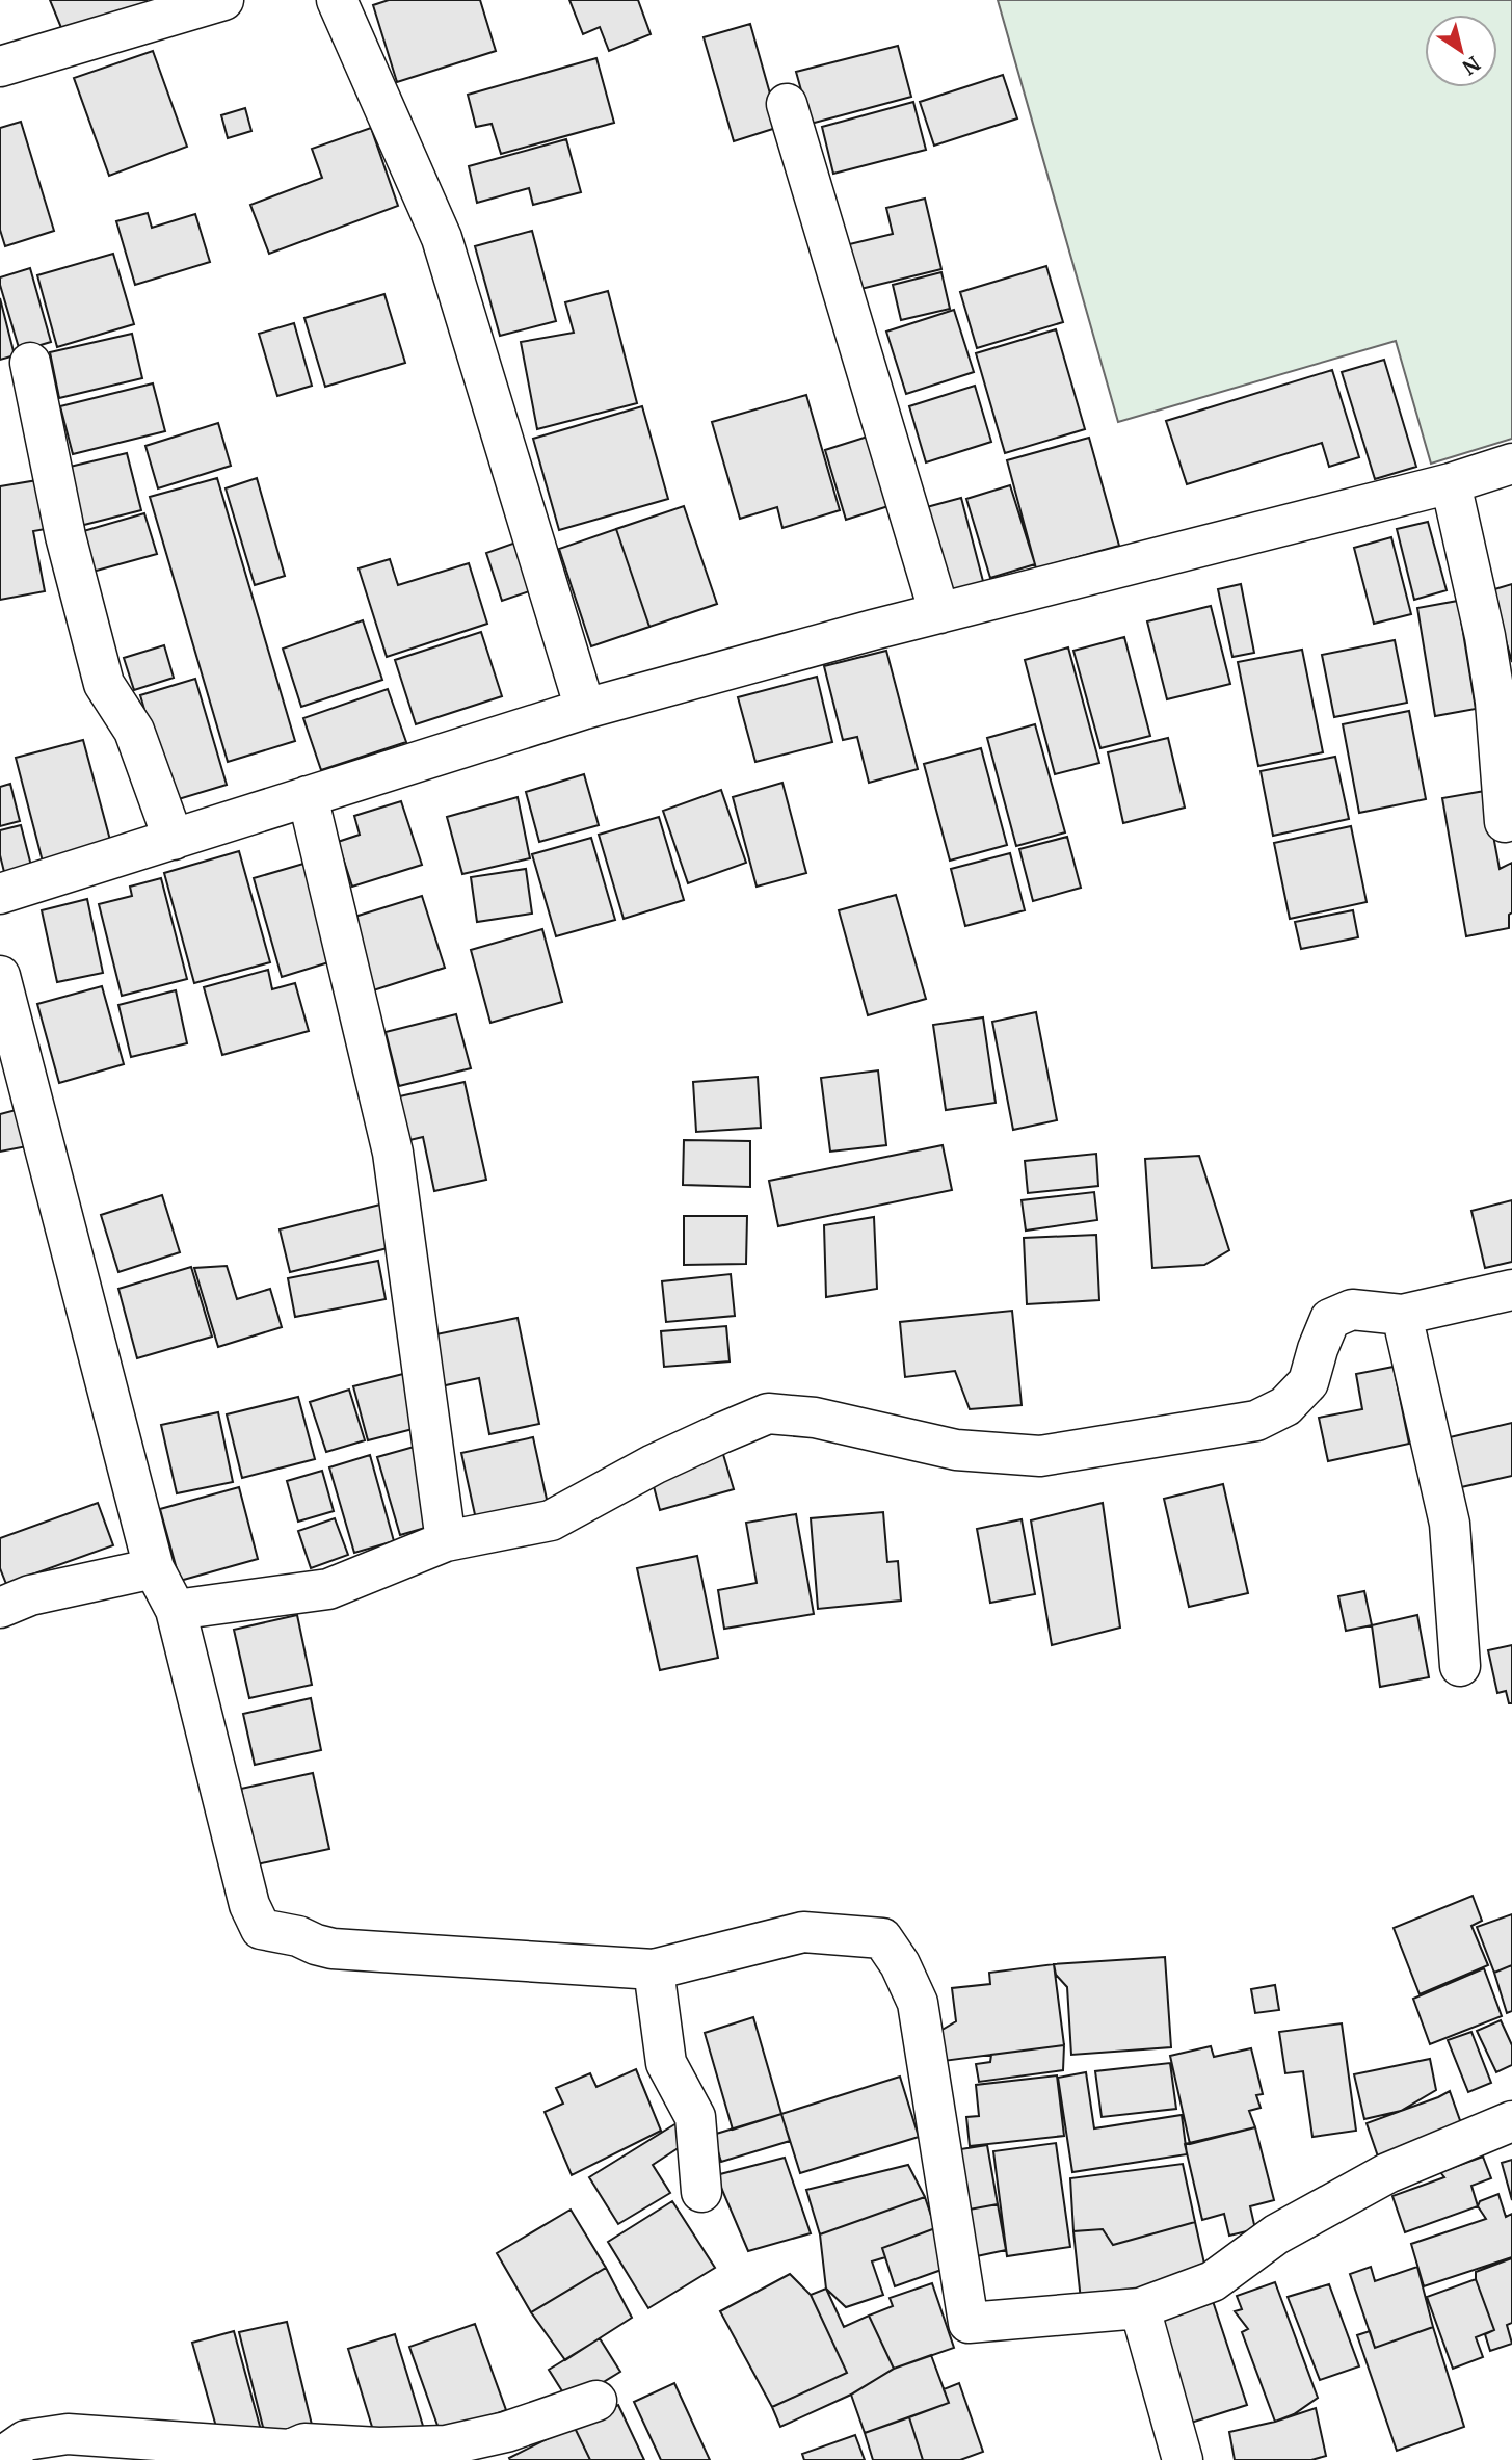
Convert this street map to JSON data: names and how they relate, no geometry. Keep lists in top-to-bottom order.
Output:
{
  "north": "bottom right"
}
